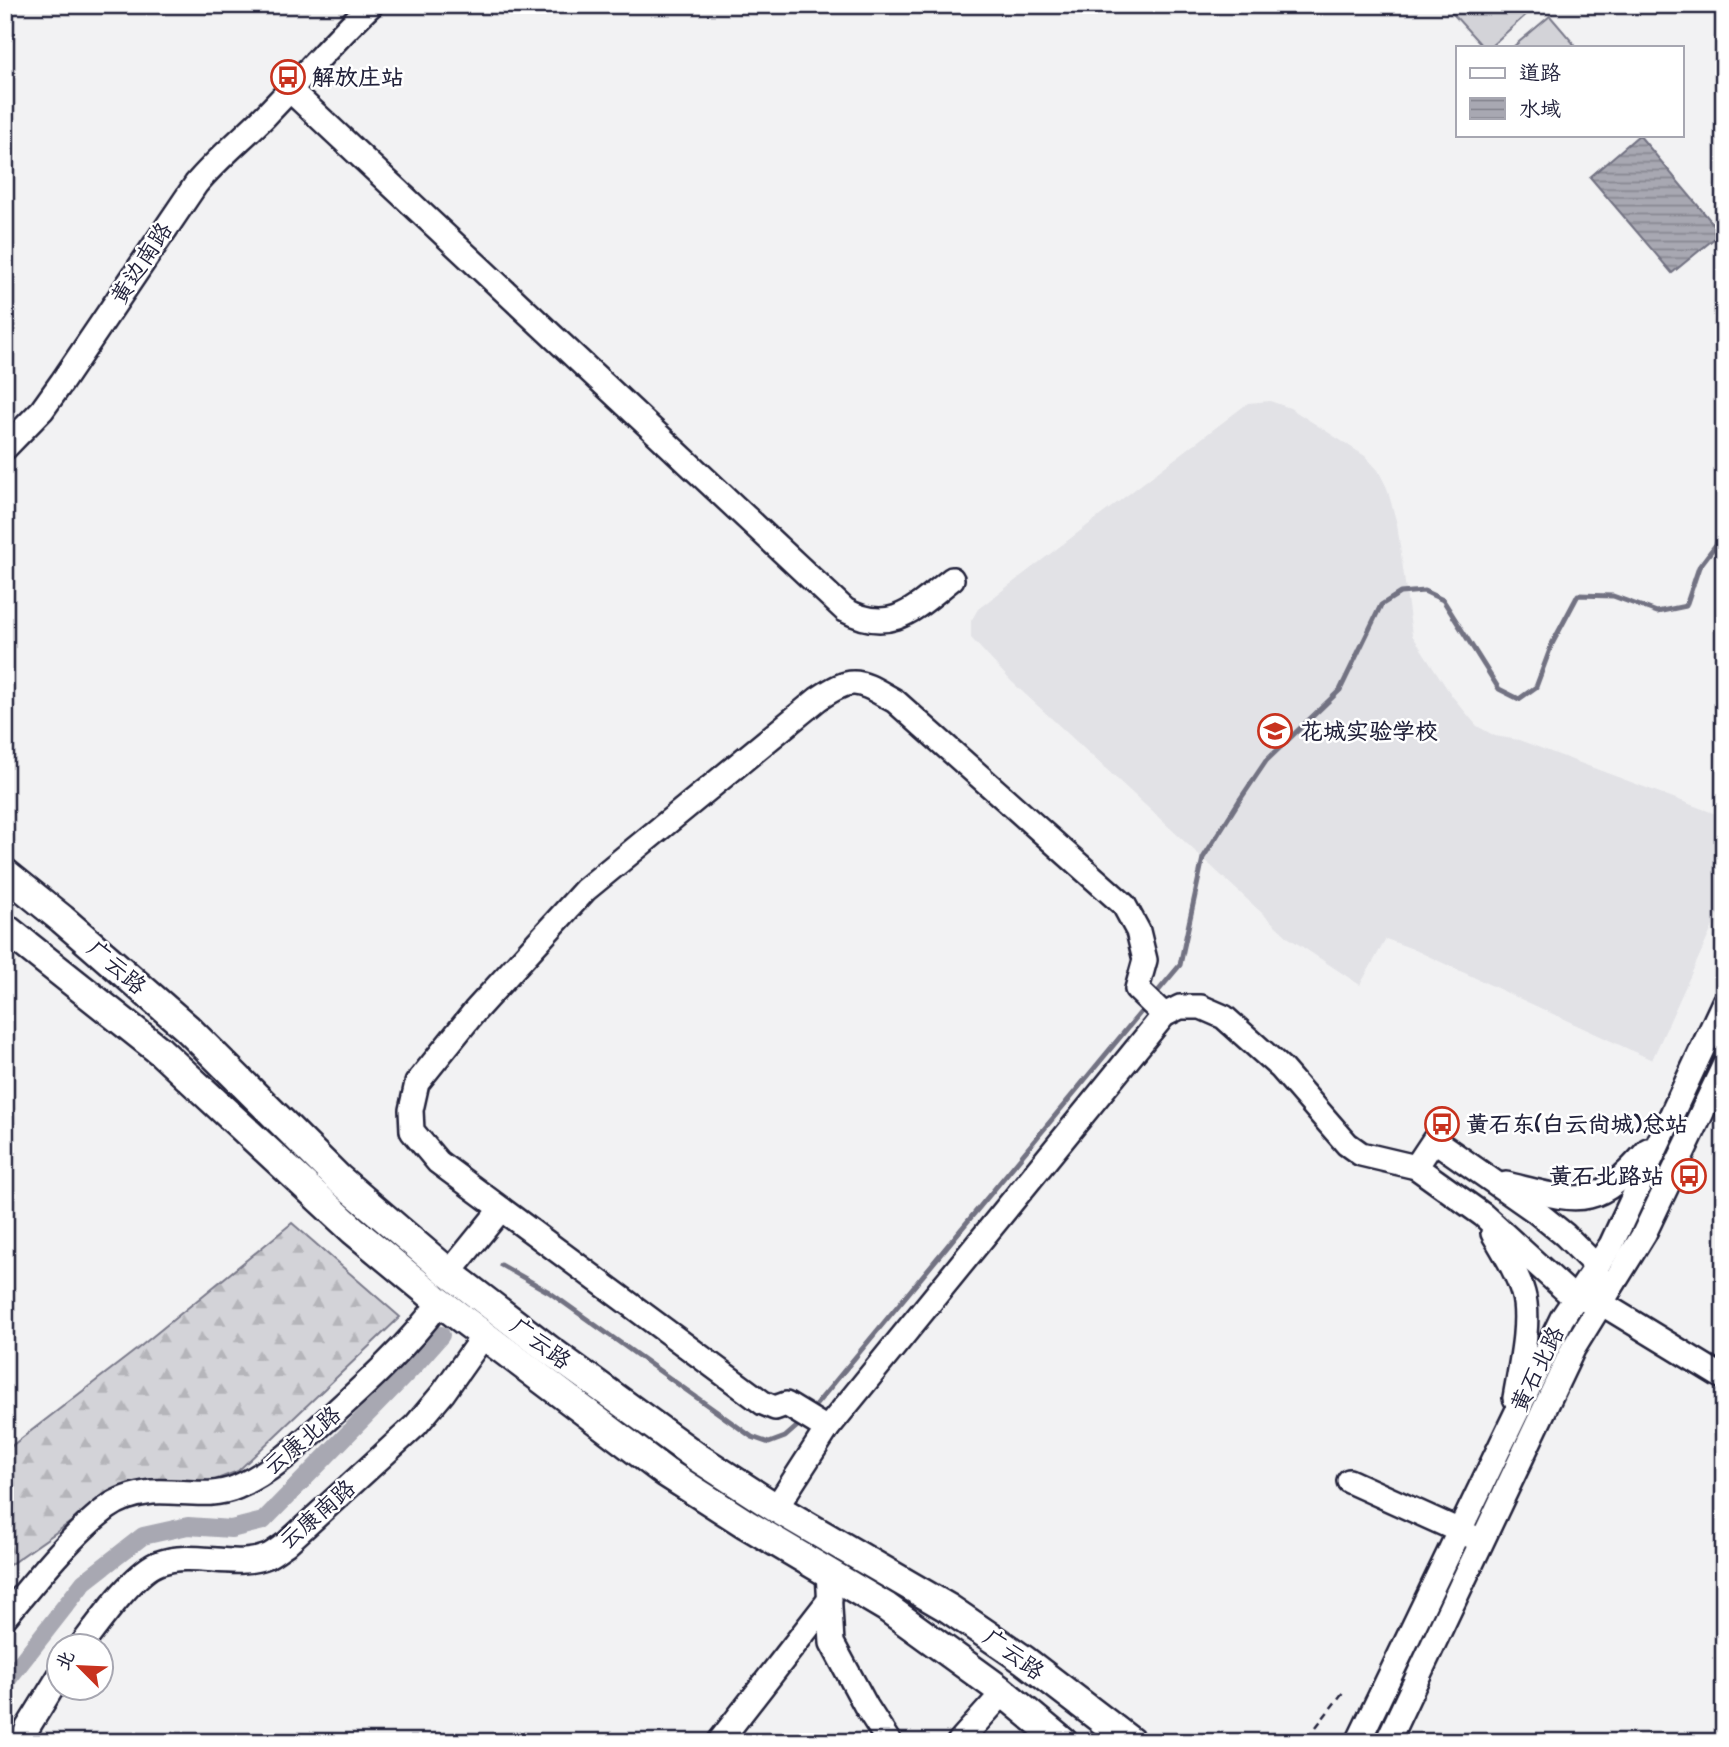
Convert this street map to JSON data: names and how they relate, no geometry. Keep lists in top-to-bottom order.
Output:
{
  "streets": {
    "main road": ["广云路"],
    "street": [
      "黄边南路",
      "黄石北路",
      "云康北路",
      "云康南路"
    ]
  },
  "crossings": [
    ["广云路", "云康北路"],
    ["广云路", "云康南路"]
  ],
  "places": {
    "bus stop": ["解放庄站", "黄石东(白云尚城)总站", "黄石北路站"],
    "school or university": ["花城实验学校"]
  },
  "legend": ["道路", "水域"],
  "north": "top left"
}
